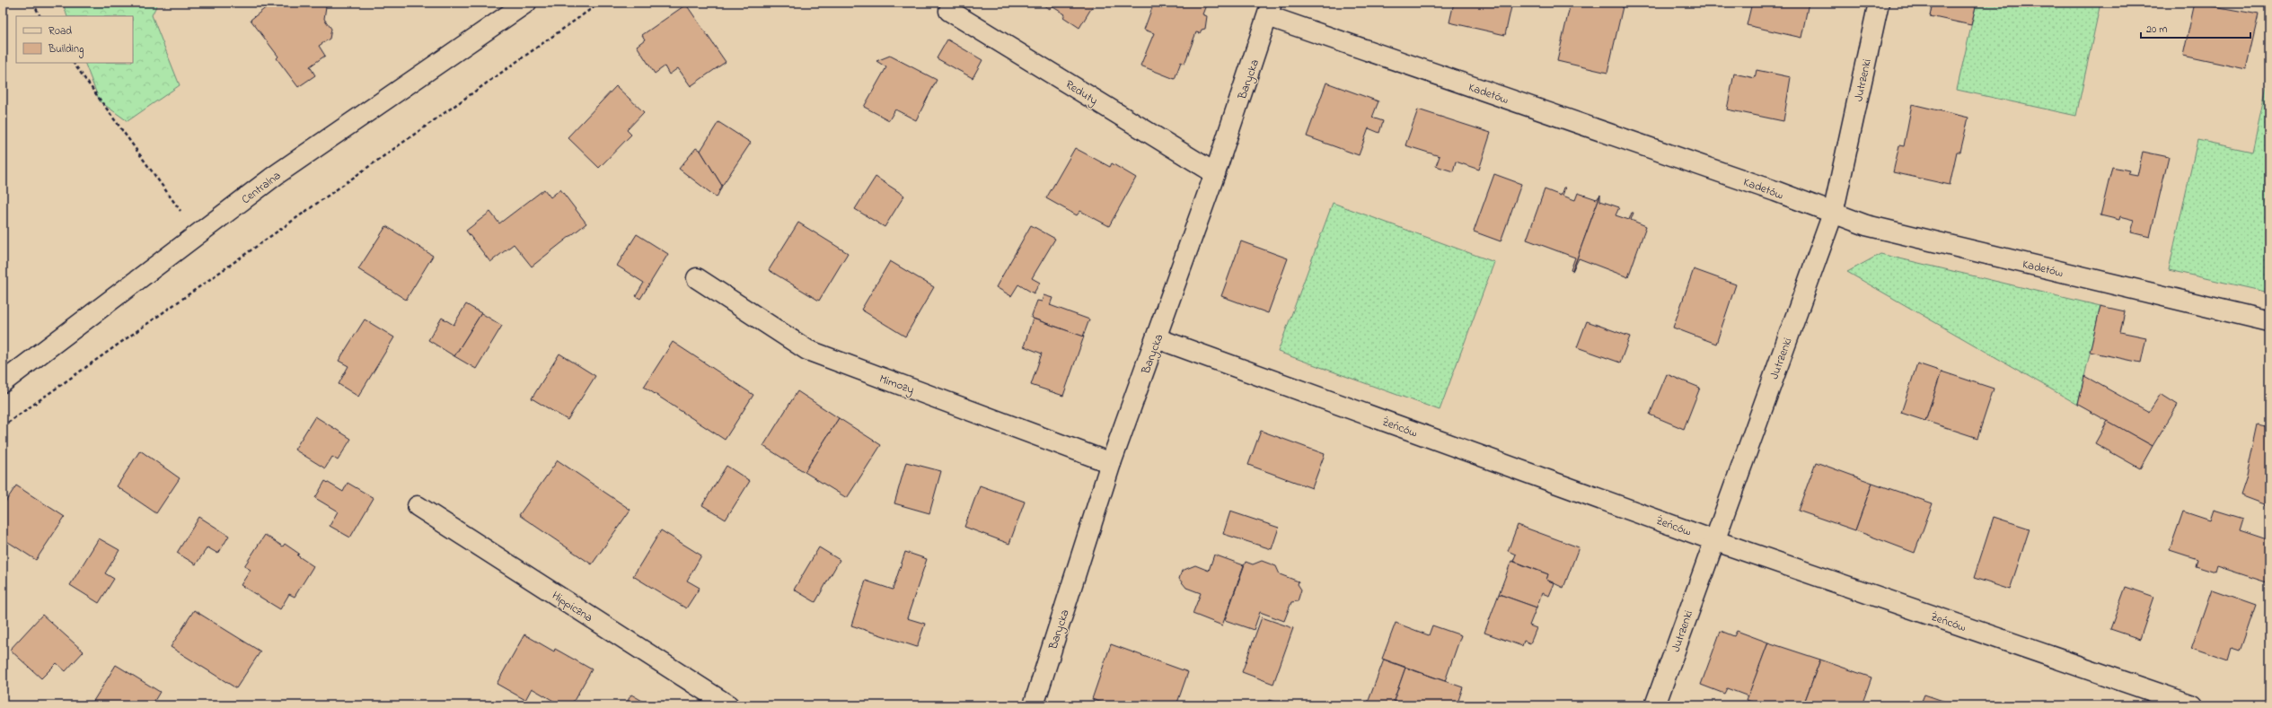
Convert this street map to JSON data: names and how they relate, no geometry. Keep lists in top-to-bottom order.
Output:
{
  "streets": {
    "street": [
      "Barycka",
      "Jutrzenki",
      "Reduty",
      "Kadetów",
      "Centralna",
      "Mimozy",
      "Żeńców",
      "Hippiczna"
    ]
  },
  "crossings": [
    ["Barycka", "Reduty"],
    ["Barycka", "Kadetów"],
    ["Barycka", "Mimozy"],
    ["Barycka", "Żeńców"],
    ["Jutrzenki", "Kadetów"],
    ["Jutrzenki", "Żeńców"]
  ],
  "legend": ["Road", "Building"],
  "scale_bar": "20 m"
}
